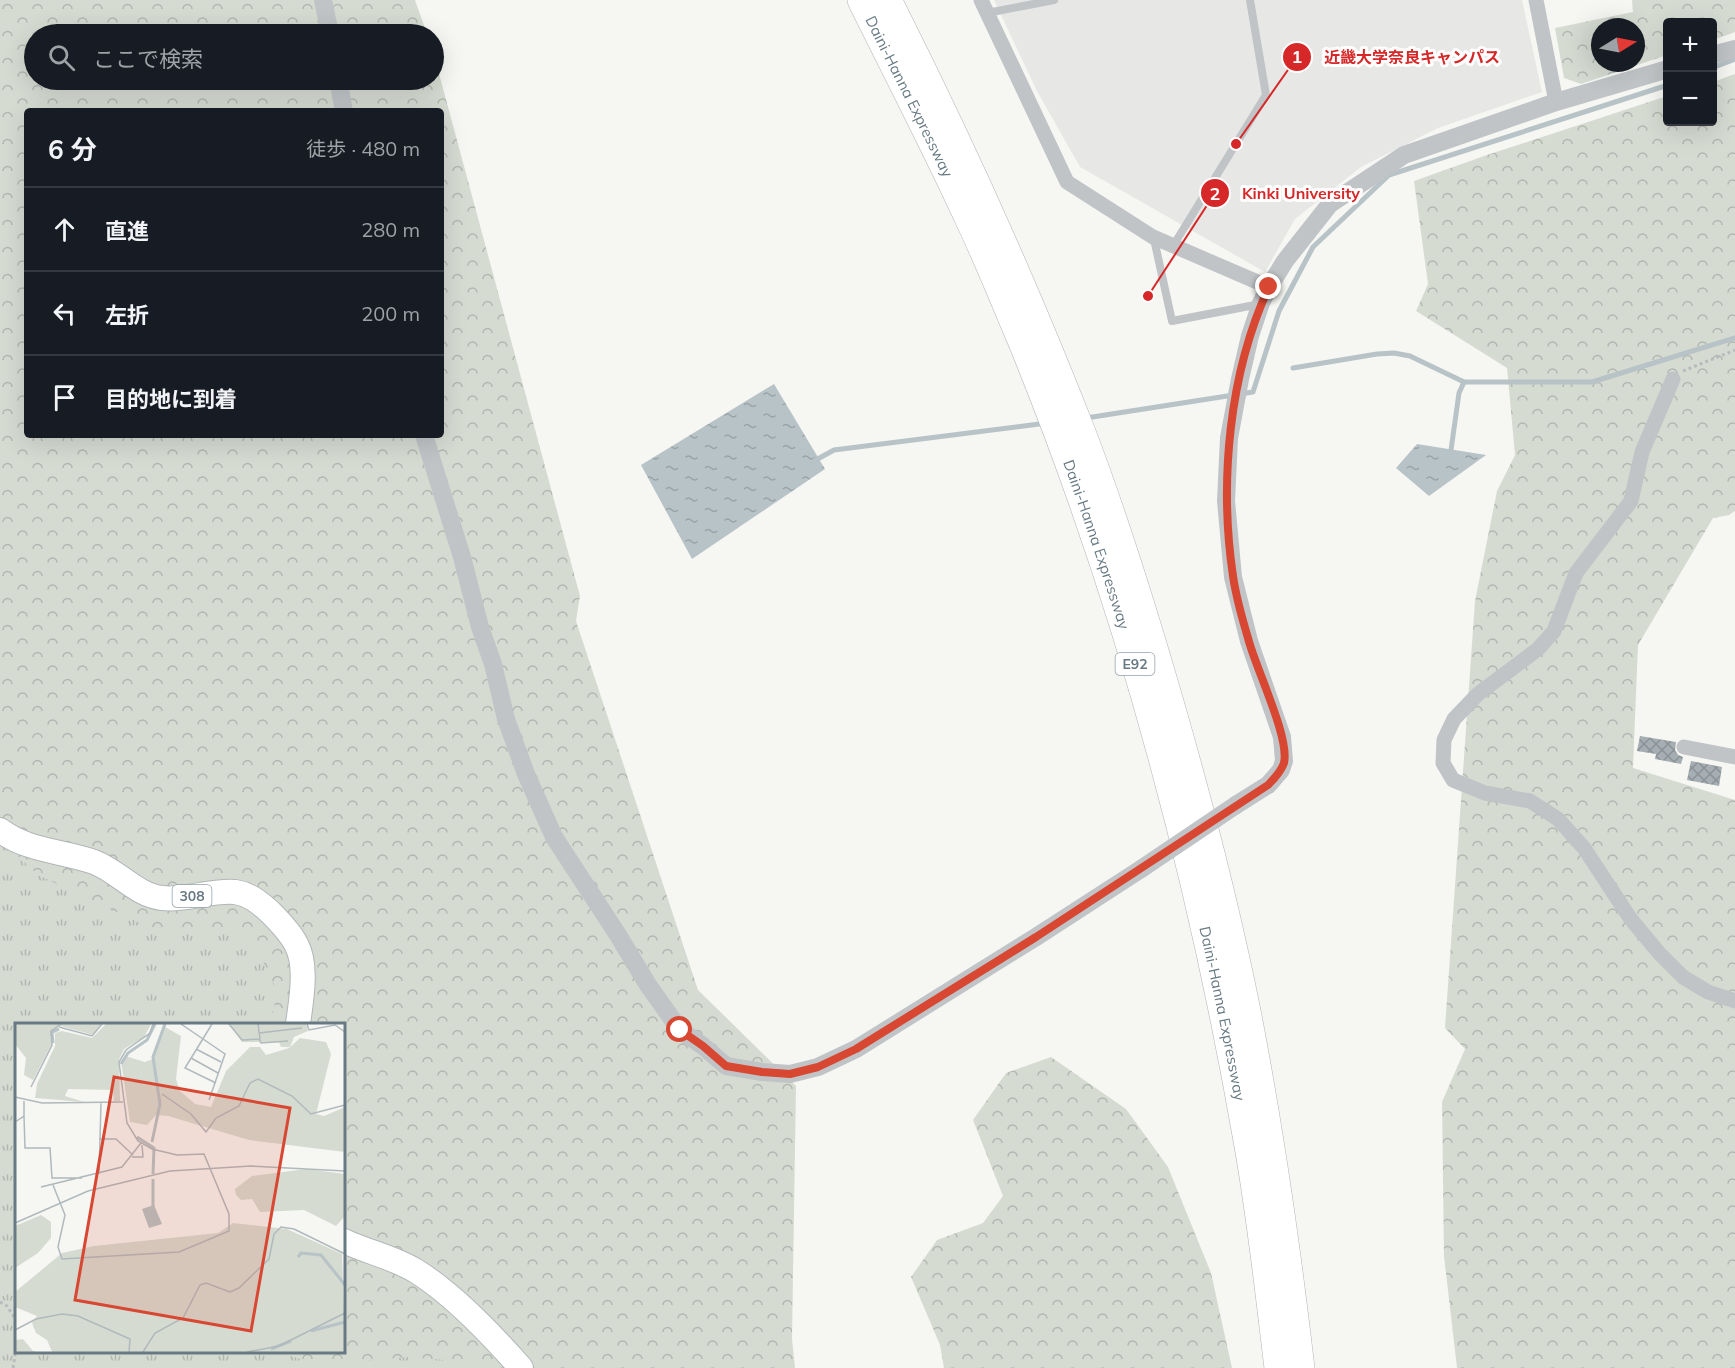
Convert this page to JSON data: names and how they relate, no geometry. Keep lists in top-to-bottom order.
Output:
{
  "streets": {
    "highway": ["Daini-Hanna Expressway", "E92", "308"]
  },
  "places": ["近畿大学奈良キャンパス", "Kinki University"],
  "north": "right",
  "page": {
    "map_buttons": ["+", "−"],
    "search": "ここで検索",
    "heading": ["6 分", "徒歩 · 480 m"],
    "list": [
      ["直進", "280 m"],
      ["左折", "200 m"],
      "目的地に到着"
    ]
  }
}
